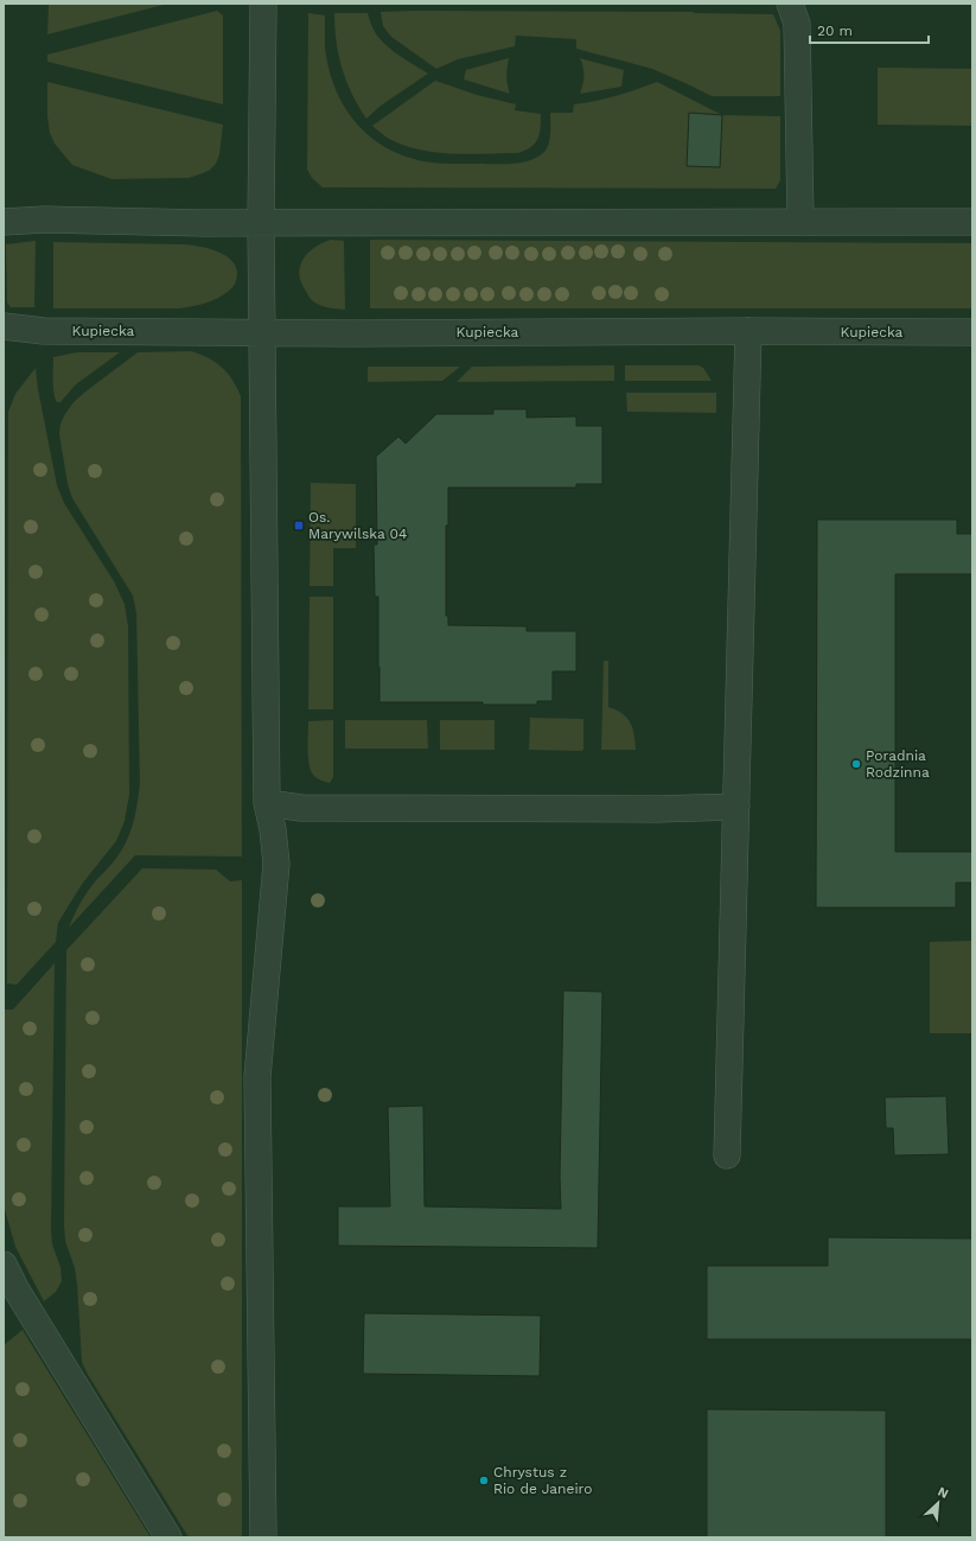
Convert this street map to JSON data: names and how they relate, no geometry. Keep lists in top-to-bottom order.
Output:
{
  "streets": {
    "street": ["Kupiecka"]
  },
  "places": {
    "transit": ["Os. Marywilska 04"],
    "other": ["Poradnia Rodzinna", "Chrystus z Rio de Janeiro"]
  },
  "scale_bar": "20 m",
  "north": "top right"
}
